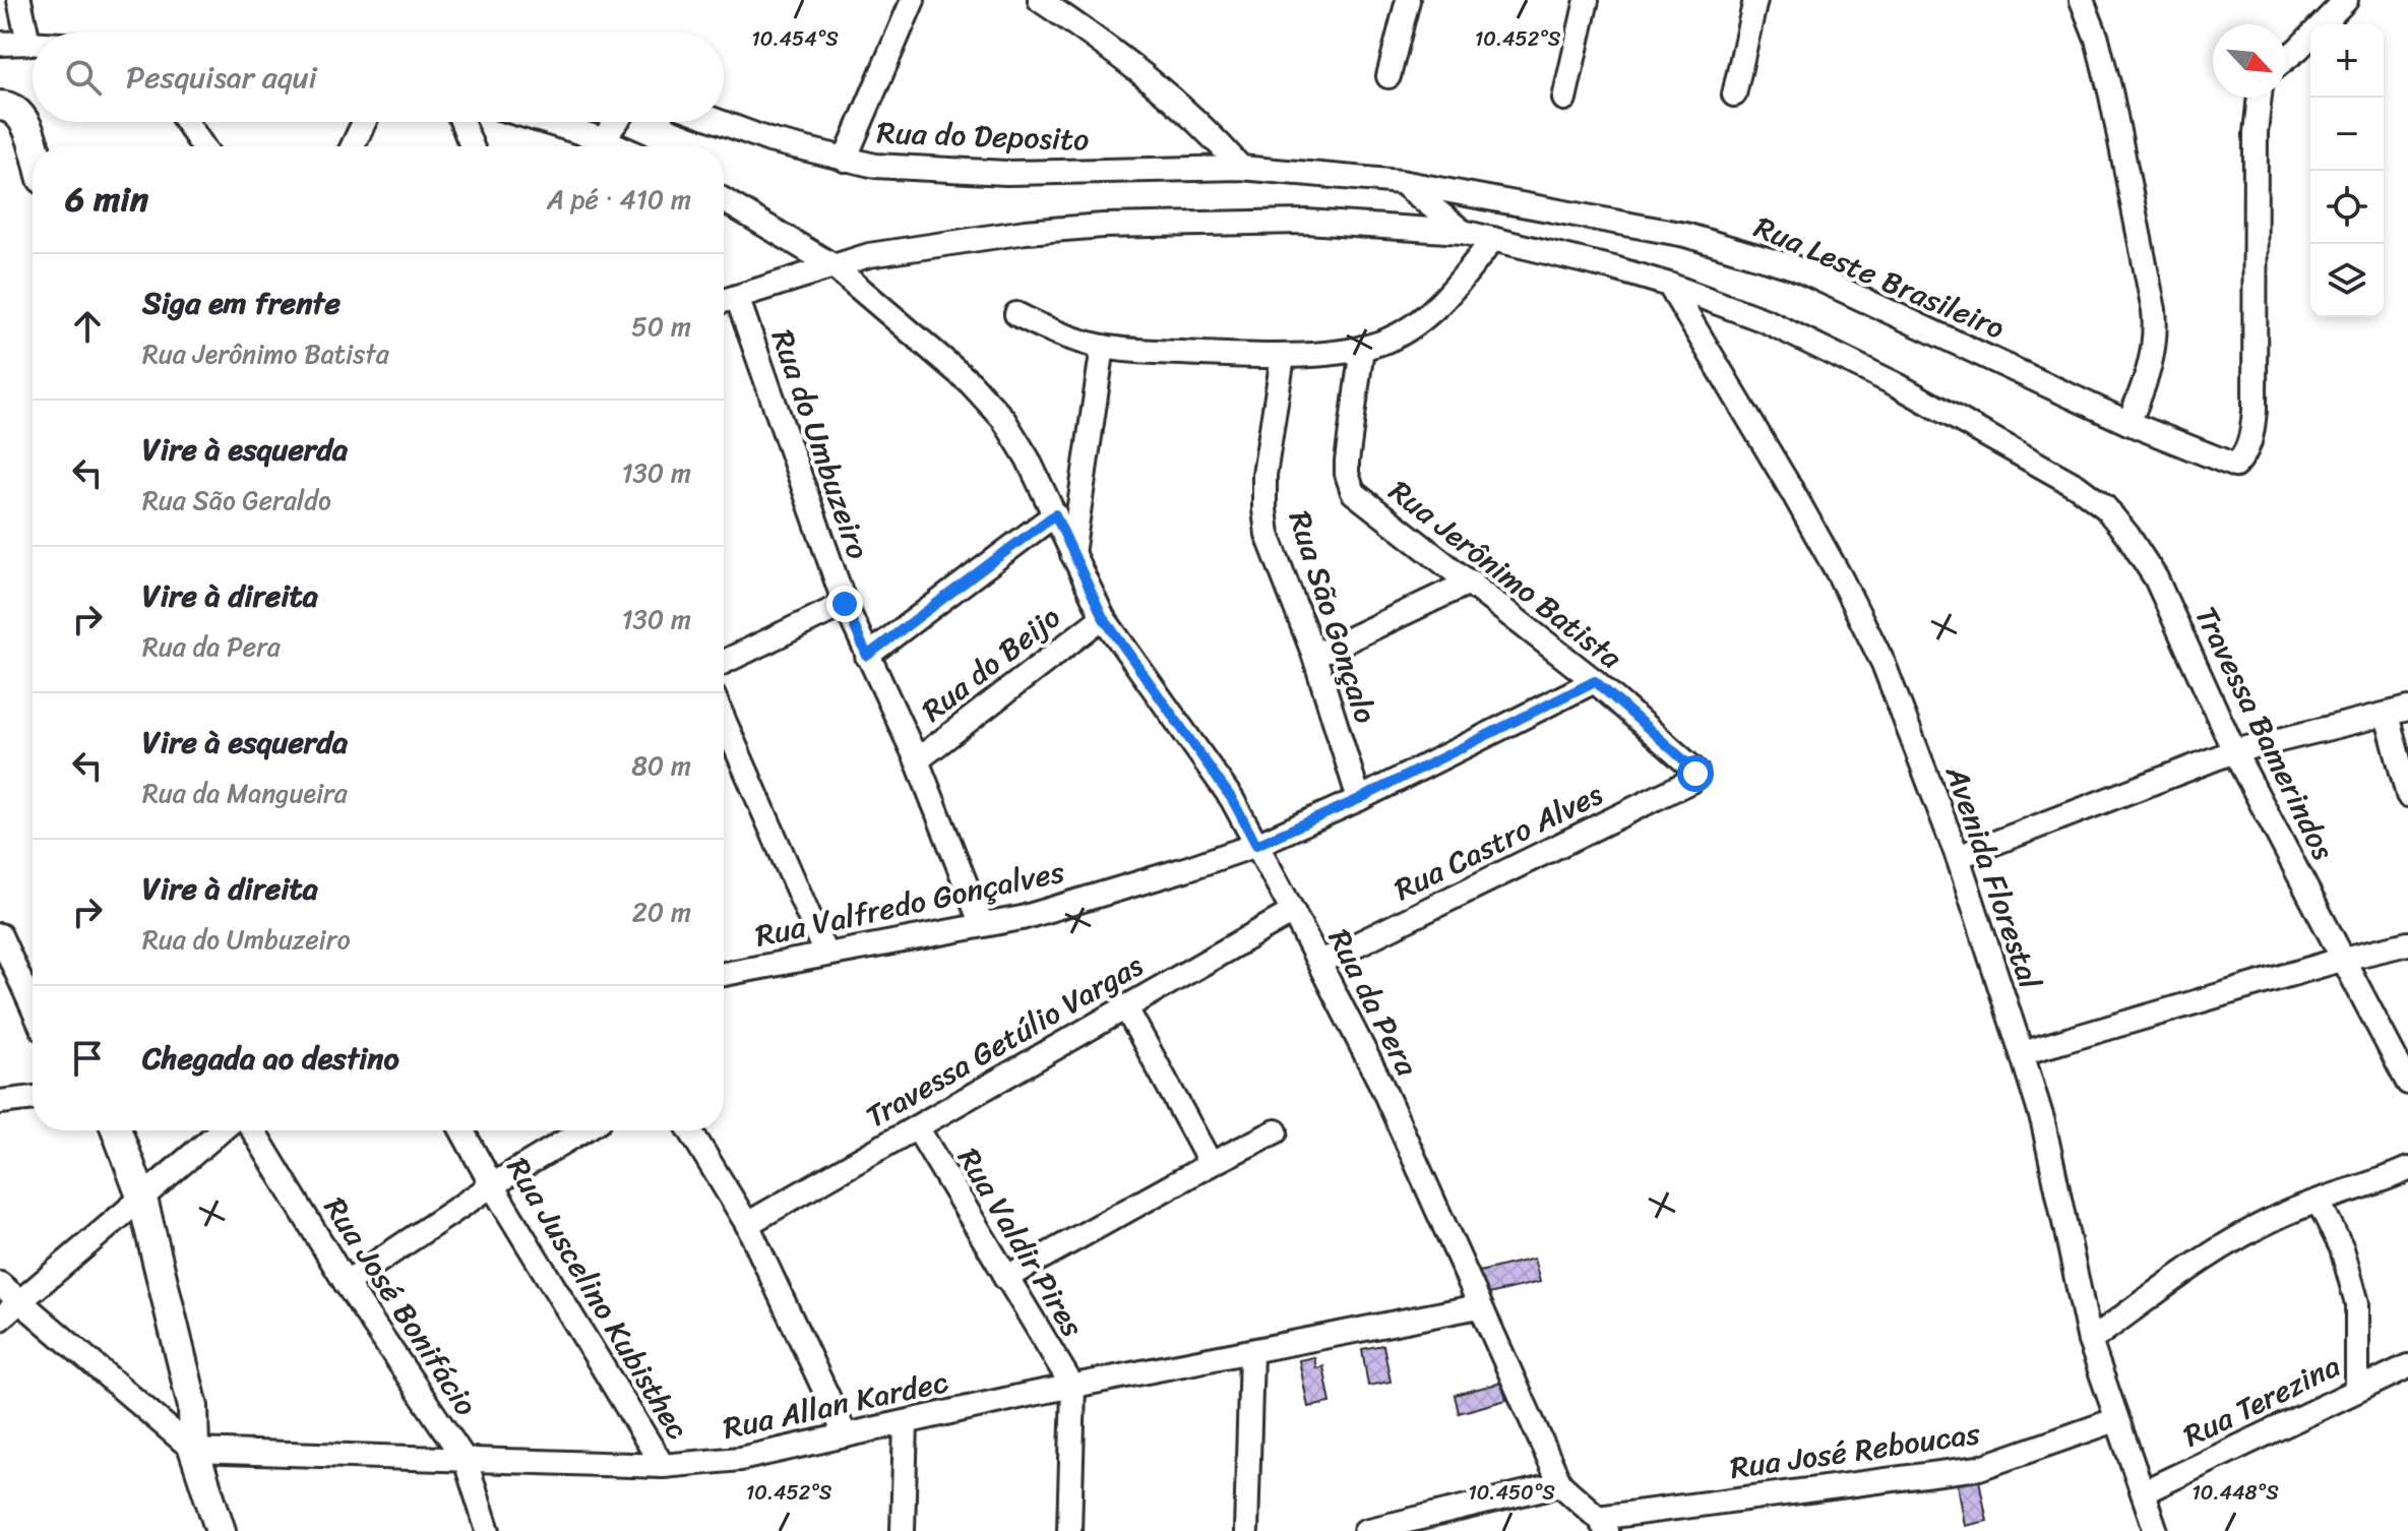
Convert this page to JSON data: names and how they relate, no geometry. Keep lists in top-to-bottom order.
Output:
{
  "streets": {
    "street": [
      "Rua do Deposito",
      "Rua Leste Brasileiro",
      "Rua do Umbuzeiro",
      "Rua Jerônimo Batista",
      "Rua São Gonçalo",
      "Rua do Beijo",
      "Travessa Bamerindos",
      "Rua Castro Alves",
      "Avenida Florestal",
      "Rua Valfredo Gonçalves",
      "Rua da Pera",
      "Travessa Getúlio Vargas",
      "Rua Valdir Pires",
      "Rua Juscelino Kubisthec",
      "Rua José Bonifácio",
      "Rua Terezina",
      "Rua Allan Kardec",
      "Rua José Reboucas"
    ]
  },
  "crossings": [
    ["Rua do Deposito", "Rua Leste Brasileiro"],
    ["Rua do Umbuzeiro", "Rua do Beijo"],
    ["Rua do Umbuzeiro", "Travessa Bamerindos"],
    ["Rua do Umbuzeiro", "Rua Valfredo Gonçalves"],
    ["Rua Jerônimo Batista", "Rua Castro Alves"],
    ["Rua Jerônimo Batista", "Rua Valfredo Gonçalves"],
    ["Rua São Gonçalo", "Rua Valfredo Gonçalves"],
    ["Rua do Beijo", "Rua da Pera"],
    ["Travessa Bamerindos", "Avenida Florestal"],
    ["Travessa Bamerindos", "Rua da Pera"],
    ["Rua Castro Alves", "Rua da Pera"],
    ["Avenida Florestal", "Rua Terezina"],
    ["Avenida Florestal", "Rua José Reboucas"],
    ["Rua Valfredo Gonçalves", "Rua da Pera"],
    ["Rua da Pera", "Travessa Getúlio Vargas"],
    ["Rua da Pera", "Rua Allan Kardec"],
    ["Rua da Pera", "Rua José Reboucas"],
    ["Travessa Getúlio Vargas", "Rua Valdir Pires"],
    ["Rua Valdir Pires", "Rua Allan Kardec"],
    ["Rua Juscelino Kubisthec", "Rua Allan Kardec"],
    ["Rua José Bonifácio", "Rua Allan Kardec"]
  ],
  "north": "bottom right",
  "page": {
    "map_buttons": ["+", "−"],
    "search": "Pesquisar aqui",
    "heading": ["6 min", "A pé · 410 m"],
    "list": [
      ["Siga em frente", "Rua Jerônimo Batista", "50 m"],
      ["Vire à esquerda", "Rua São Geraldo", "130 m"],
      ["Vire à direita", "Rua da Pera", "130 m"],
      ["Vire à esquerda", "Rua da Mangueira", "80 m"],
      ["Vire à direita", "Rua do Umbuzeiro", "20 m"],
      "Chegada ao destino"
    ]
  },
  "coordinates": [
    "10.454°S",
    "10.452°S",
    "10.450°S",
    "10.448°S"
  ]
}
